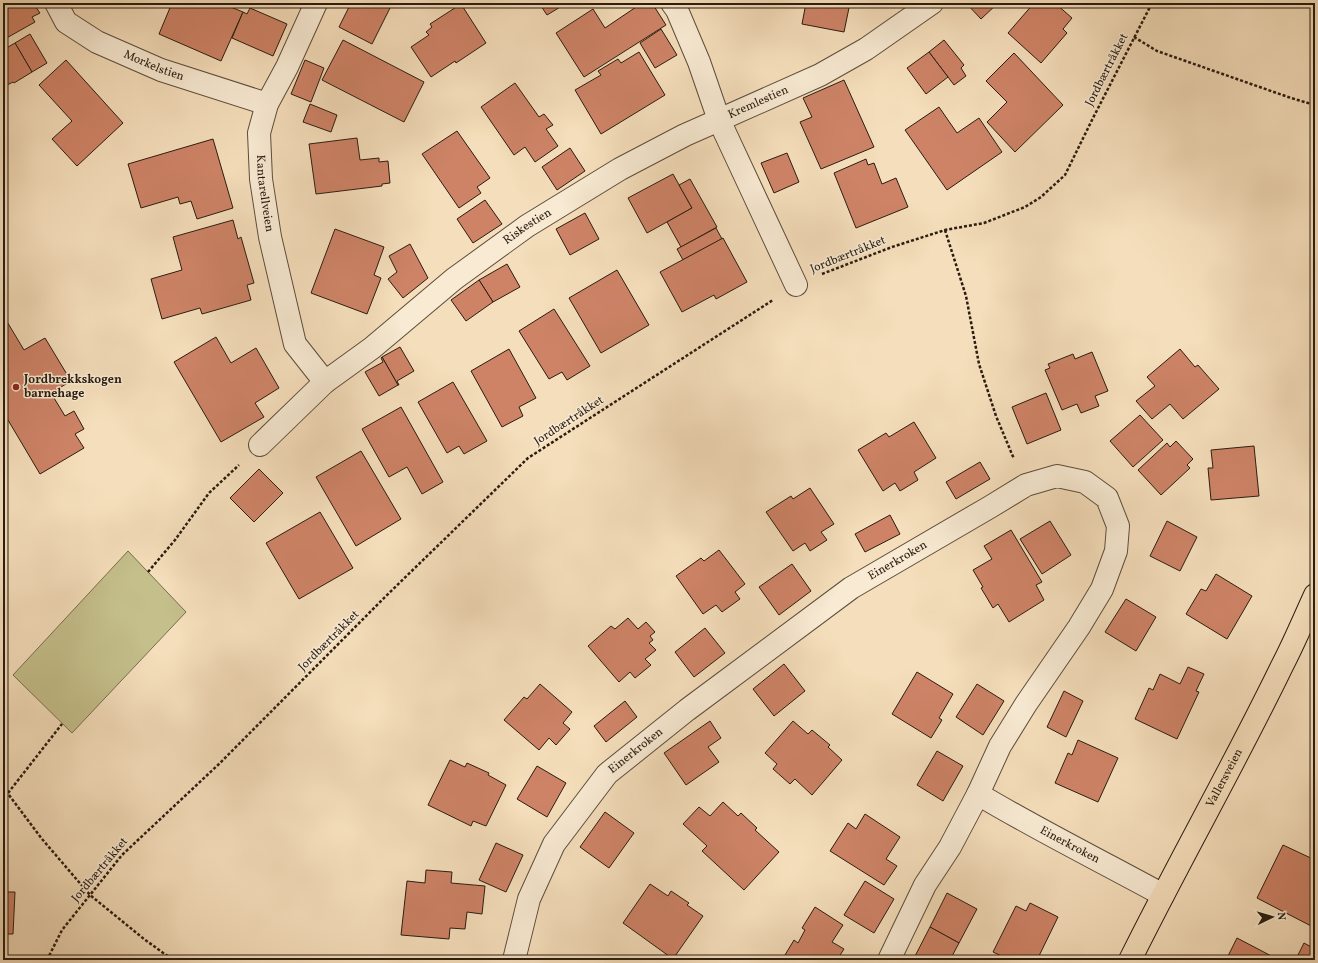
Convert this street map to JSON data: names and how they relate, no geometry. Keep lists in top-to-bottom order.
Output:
{
  "streets": {
    "main road": ["Vallersveien"],
    "street": [
      "Morkelstien",
      "Kremlestien",
      "Kantarellveien",
      "Riskestien",
      "Einerkroken"
    ],
    "path": ["Jordbærtråkket"]
  },
  "crossings": [
    ["Morkelstien", "Kantarellveien"],
    ["Jordbærtråkket", "Kremlestien"],
    ["Kremlestien", "Riskestien"],
    ["Kantarellveien", "Riskestien"],
    ["Einerkroken", "Vallersveien"]
  ],
  "places": ["Jordbrekkskogen barnehage"],
  "north": "right"
}
